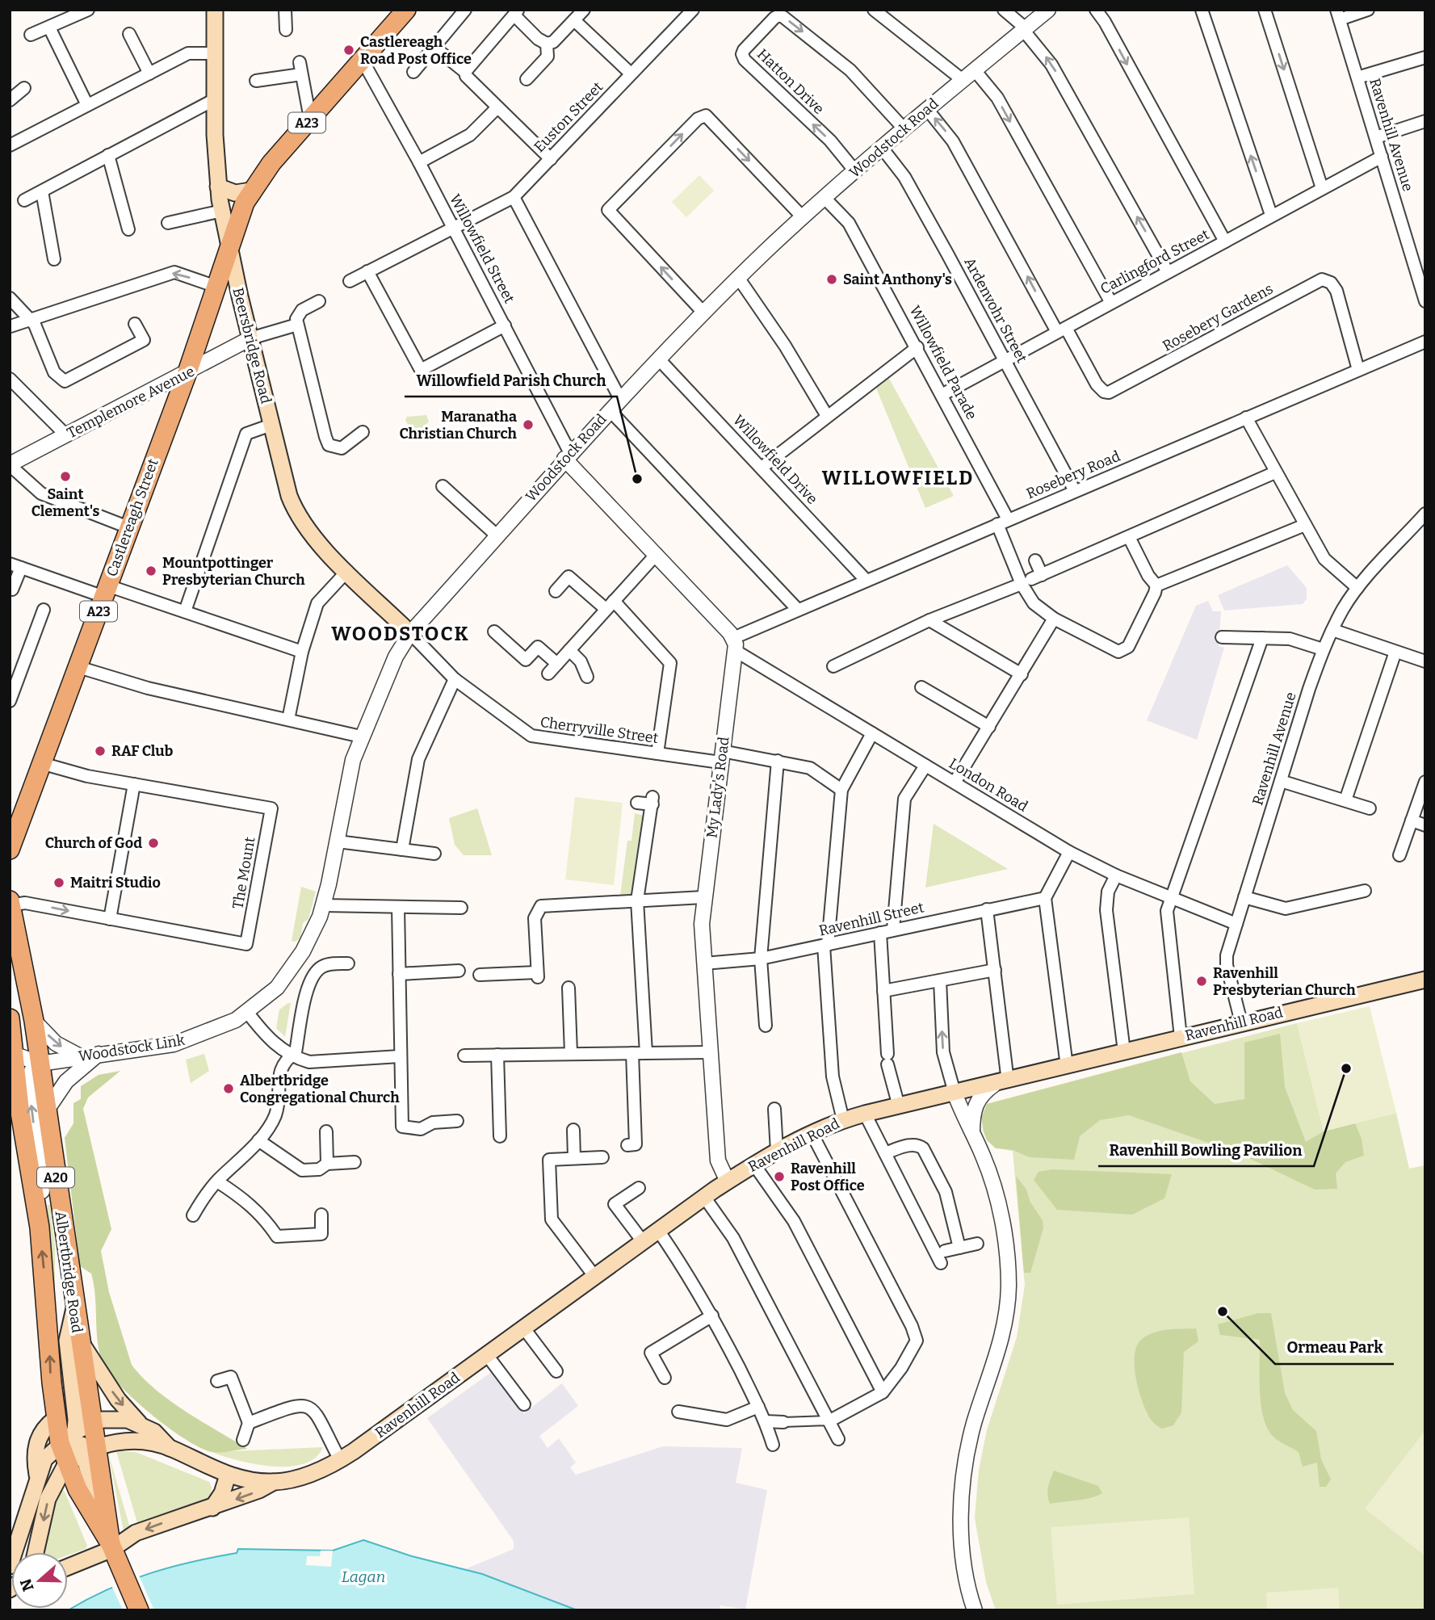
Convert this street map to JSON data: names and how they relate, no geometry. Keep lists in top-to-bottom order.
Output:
{
  "streets": {
    "main road": [
      "A23",
      "Beersbridge Road",
      "Castlereagh Street",
      "Ravenhill Road",
      "A20",
      "Albertbridge Road"
    ],
    "street": [
      "Hatton Drive",
      "Euston Street",
      "Ravenhill Avenue",
      "Woodstock Road",
      "Willowfield Street",
      "Carlingford Street",
      "Ardenvohr Street",
      "Rosebery Gardens",
      "Willowfield Parade",
      "Templemore Avenue",
      "Willowfield Drive",
      "Rosebery Road",
      "Cherryville Street",
      "London Road",
      "My Lady's Road",
      "The Mount",
      "Ravenhill Street",
      "Woodstock Link"
    ]
  },
  "crossings": [
    ["Hatton Drive", "Woodstock Road"],
    ["Euston Street", "Willowfield Street"],
    ["A23", "Willowfield Street"],
    ["A23", "Beersbridge Road"],
    ["A23", "Castlereagh Street"],
    ["Ravenhill Avenue", "Carlingford Street"],
    ["Ravenhill Avenue", "London Road"],
    ["Ravenhill Avenue", "Ravenhill Road"],
    ["Woodstock Road", "Willowfield Street"],
    ["Woodstock Road", "Ardenvohr Street"],
    ["Woodstock Road", "Beersbridge Road"],
    ["Woodstock Road", "Willowfield Parade"],
    ["Woodstock Road", "Willowfield Drive"],
    ["Woodstock Road", "Cherryville Street"],
    ["Woodstock Road", "Woodstock Link"],
    ["Carlingford Street", "Ardenvohr Street"],
    ["Carlingford Street", "Rosebery Gardens"],
    ["Carlingford Street", "Willowfield Parade"],
    ["Ardenvohr Street", "Rosebery Road"],
    ["Rosebery Gardens", "Rosebery Road"],
    ["Beersbridge Road", "Templemore Avenue"],
    ["Beersbridge Road", "Castlereagh Street"],
    ["Beersbridge Road", "Cherryville Street"],
    ["Willowfield Parade", "Rosebery Road"],
    ["Templemore Avenue", "Castlereagh Street"],
    ["Willowfield Drive", "Rosebery Road"],
    ["Rosebery Road", "London Road"],
    ["Rosebery Road", "My Lady's Road"],
    ["Castlereagh Street", "The Mount"],
    ["Cherryville Street", "My Lady's Road"],
    ["London Road", "My Lady's Road"],
    ["My Lady's Road", "Ravenhill Street"],
    ["My Lady's Road", "Ravenhill Road"],
    ["The Mount", "Albertbridge Road"],
    ["Ravenhill Road", "Albertbridge Road"],
    ["Woodstock Link", "Albertbridge Road"]
  ],
  "districts": ["WILLOWFIELD", "WOODSTOCK"],
  "water": ["Lagan"],
  "places": [
    "Castlereagh Road Post Office",
    "Saint Anthony's",
    "Maranatha Christian Church",
    "Saint Clement's",
    "Willowfield Parish Church",
    "Mountpottinger Presbyterian Church",
    "RAF Club",
    "Church of God",
    "Maitri Studio",
    "Ravenhill Presbyterian Church",
    "Ravenhill Bowling Pavilion",
    "Albertbridge Congregational Church",
    "Ravenhill Post Office",
    "Ormeau Park"
  ],
  "north": "left"
}
